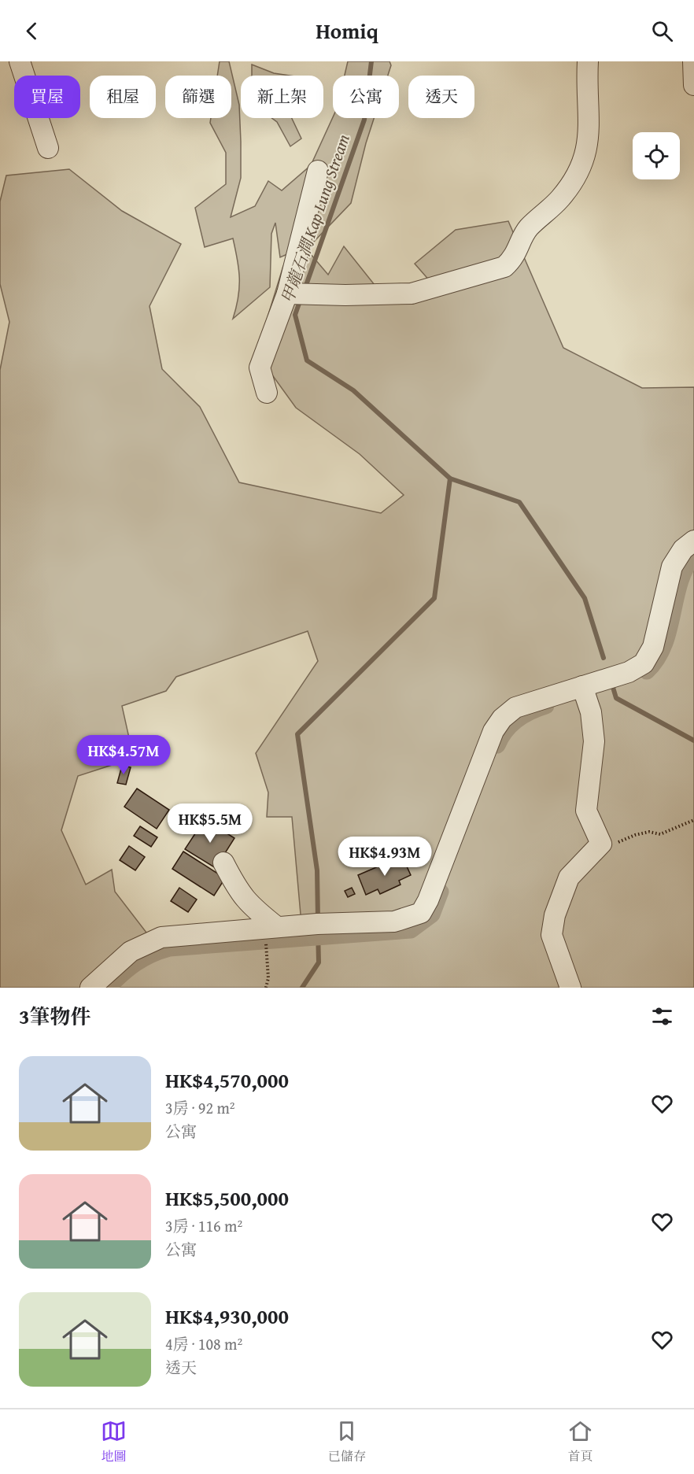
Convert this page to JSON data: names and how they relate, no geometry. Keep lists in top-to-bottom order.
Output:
{
  "water": ["甲龍石澗 Kap Lung Stream"],
  "page": {
    "header": "Homiq",
    "chip": [
      "買屋",
      "租屋",
      "篩選",
      "新上架",
      "公寓",
      "透天"
    ],
    "price": ["HK$4.57M", "HK$5.5M", "HK$4.93M"],
    "heading": "3筆物件",
    "list": [
      {
        "name": "HK$4,570,000",
        "note": "3房 · 92 m² · 公寓"
      },
      {
        "name": "HK$5,500,000",
        "note": "3房 · 116 m² · 公寓"
      },
      {
        "name": "HK$4,930,000",
        "note": "4房 · 108 m² · 透天"
      }
    ],
    "tabs": ["地圖", "已儲存", "首頁"]
  }
}
